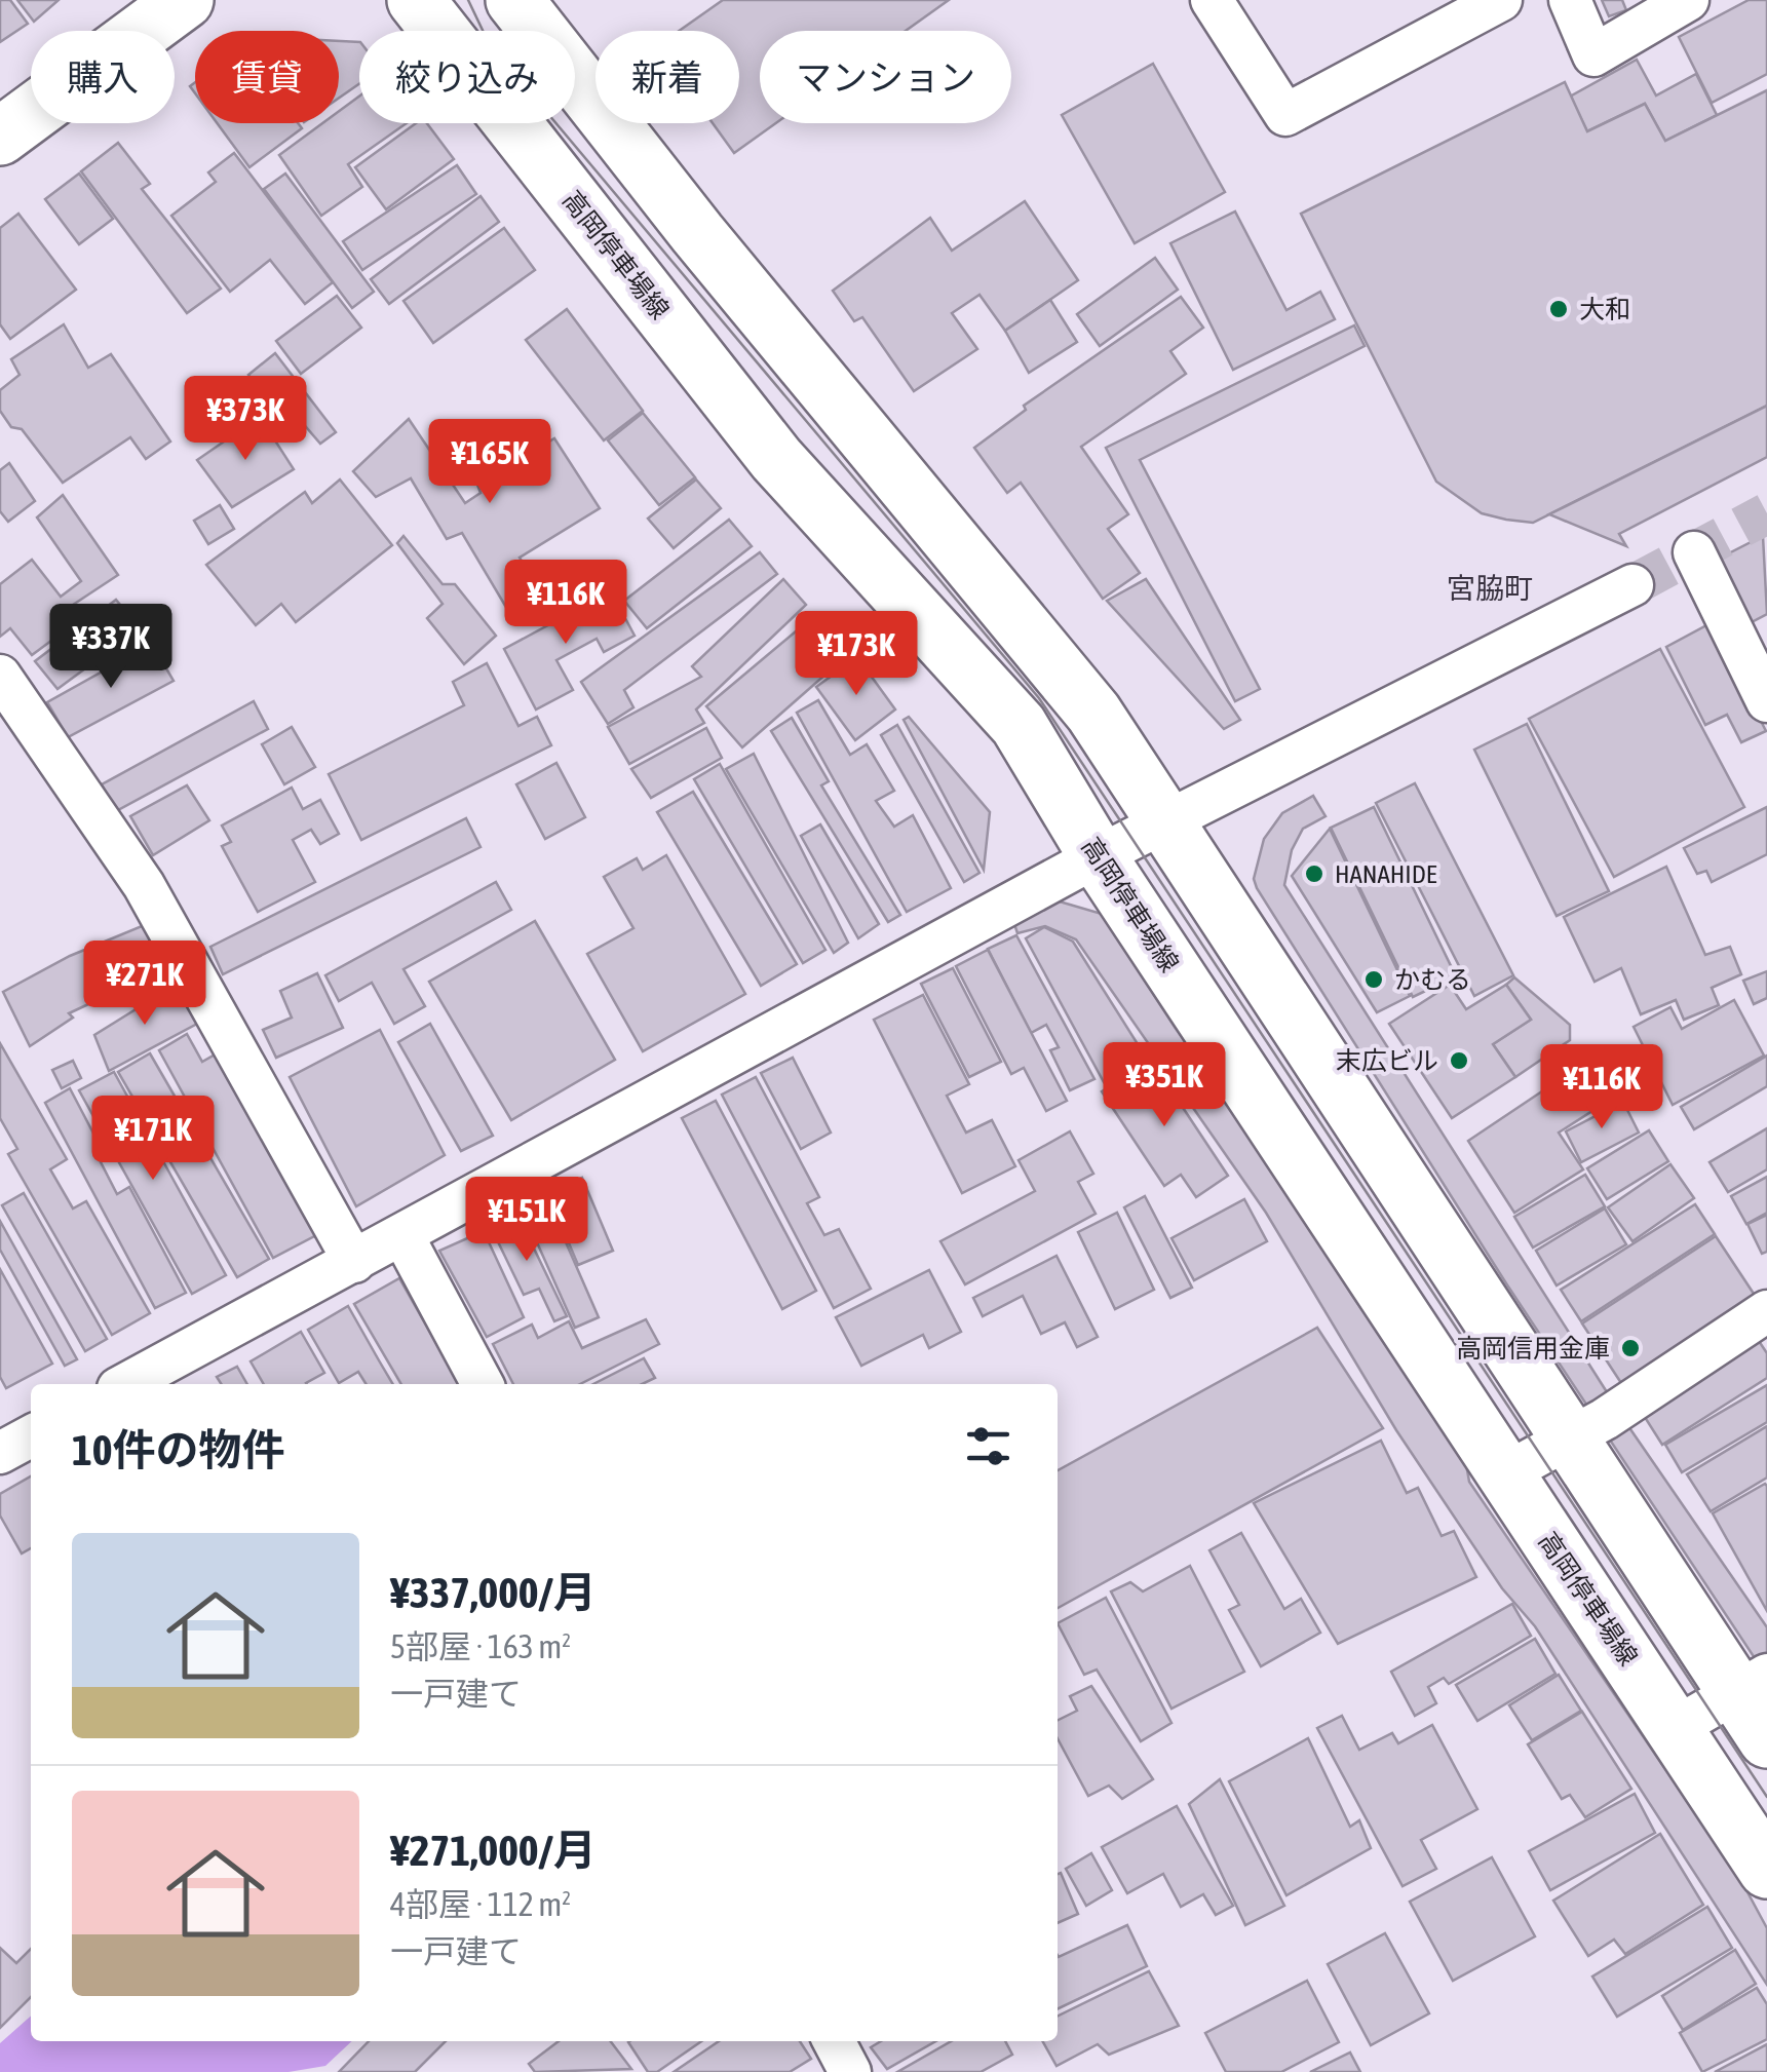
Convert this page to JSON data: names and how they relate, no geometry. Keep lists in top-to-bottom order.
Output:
{
  "streets": {
    "main road": ["高岡停車場線"]
  },
  "districts": ["宮脇町"],
  "places": [
    "大和",
    "HANAHIDE",
    "かむる",
    "末広ビル",
    "高岡信用金庫"
  ],
  "page": {
    "chip": [
      "購入",
      "賃貸",
      "絞り込み",
      "新着",
      "マンション"
    ],
    "price": [
      "¥373K",
      "¥165K",
      "¥116K",
      "¥337K",
      "¥173K",
      "¥271K",
      "¥351K",
      "¥116K",
      "¥171K",
      "¥151K"
    ],
    "heading": "10件の物件",
    "list": [
      {
        "name": "¥337,000/月",
        "note": "5部屋 · 163 m² · 一戸建て"
      },
      {
        "name": "¥271,000/月",
        "note": "4部屋 · 112 m² · 一戸建て"
      }
    ]
  }
}
